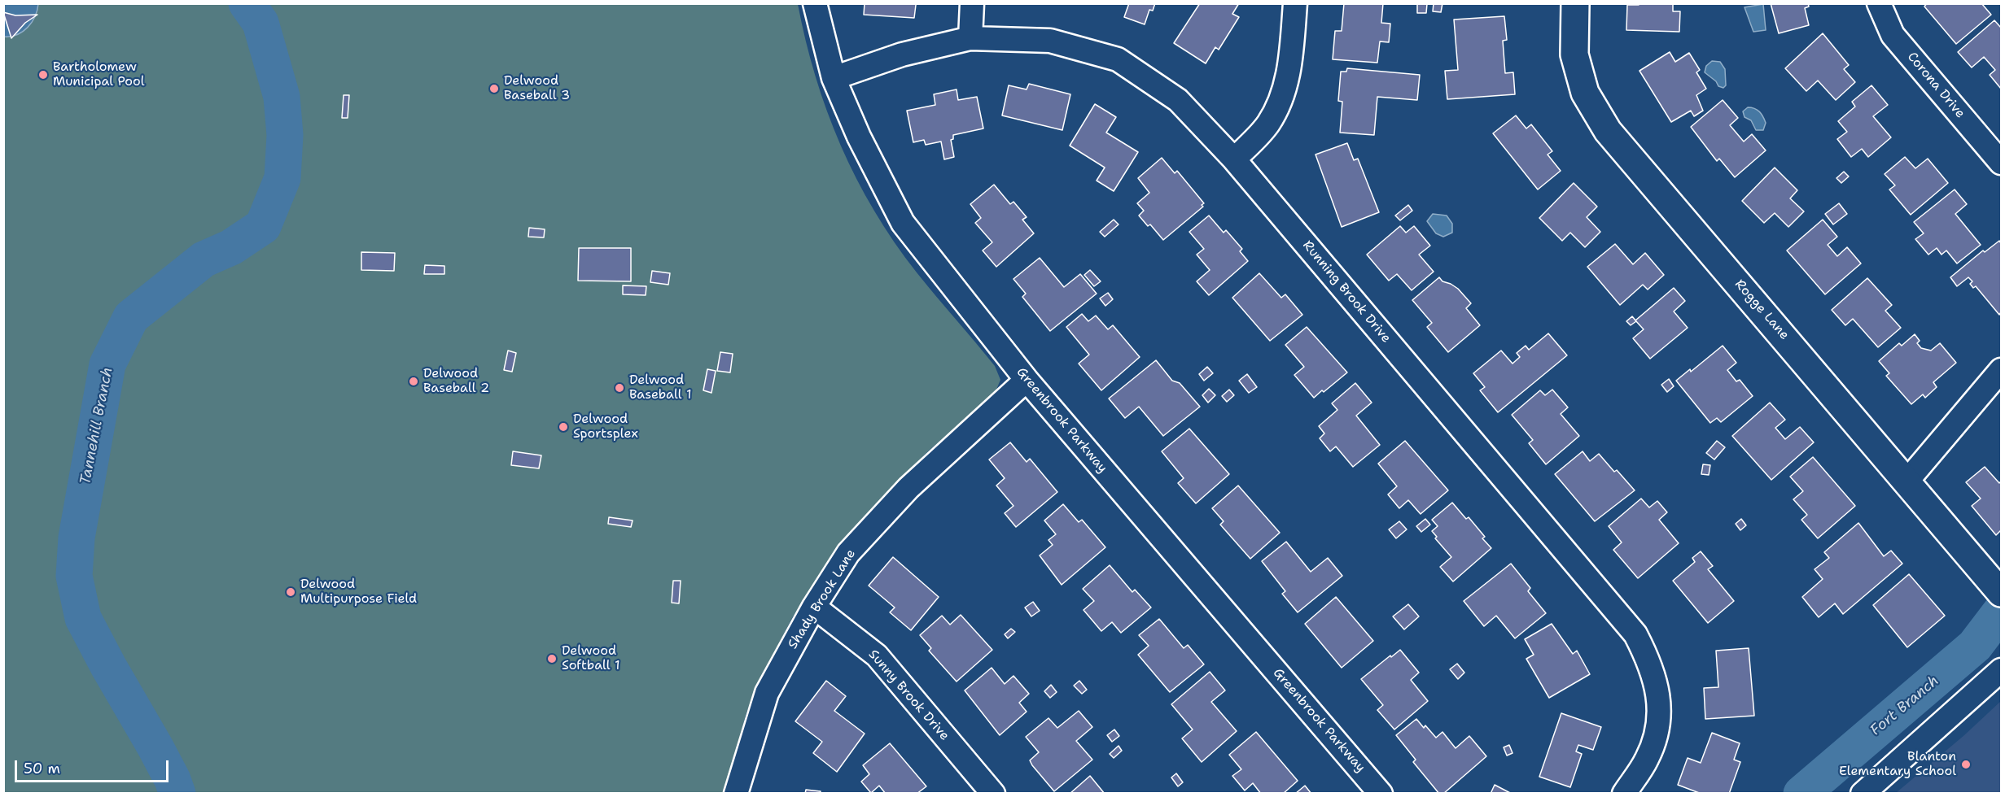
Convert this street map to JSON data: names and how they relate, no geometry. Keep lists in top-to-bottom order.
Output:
{
  "streets": {
    "street": [
      "Corona Drive",
      "Running Brook Drive",
      "Rogge Lane",
      "Greenbrook Parkway",
      "Shady Brook Lane",
      "Sunny Brook Drive"
    ]
  },
  "crossings": [
    ["Running Brook Drive", "Greenbrook Parkway"],
    ["Greenbrook Parkway", "Shady Brook Lane"],
    ["Shady Brook Lane", "Sunny Brook Drive"]
  ],
  "water": ["Tannehill Branch", "Fort Branch"],
  "places": [
    "Bartholomew Municipal Pool",
    "Delwood Baseball 3",
    "Delwood Baseball 2",
    "Delwood Baseball 1",
    "Delwood Sportsplex",
    "Delwood Multipurpose Field",
    "Delwood Softball 1",
    "Blanton Elementary School"
  ],
  "scale_bar": "50 m"
}
